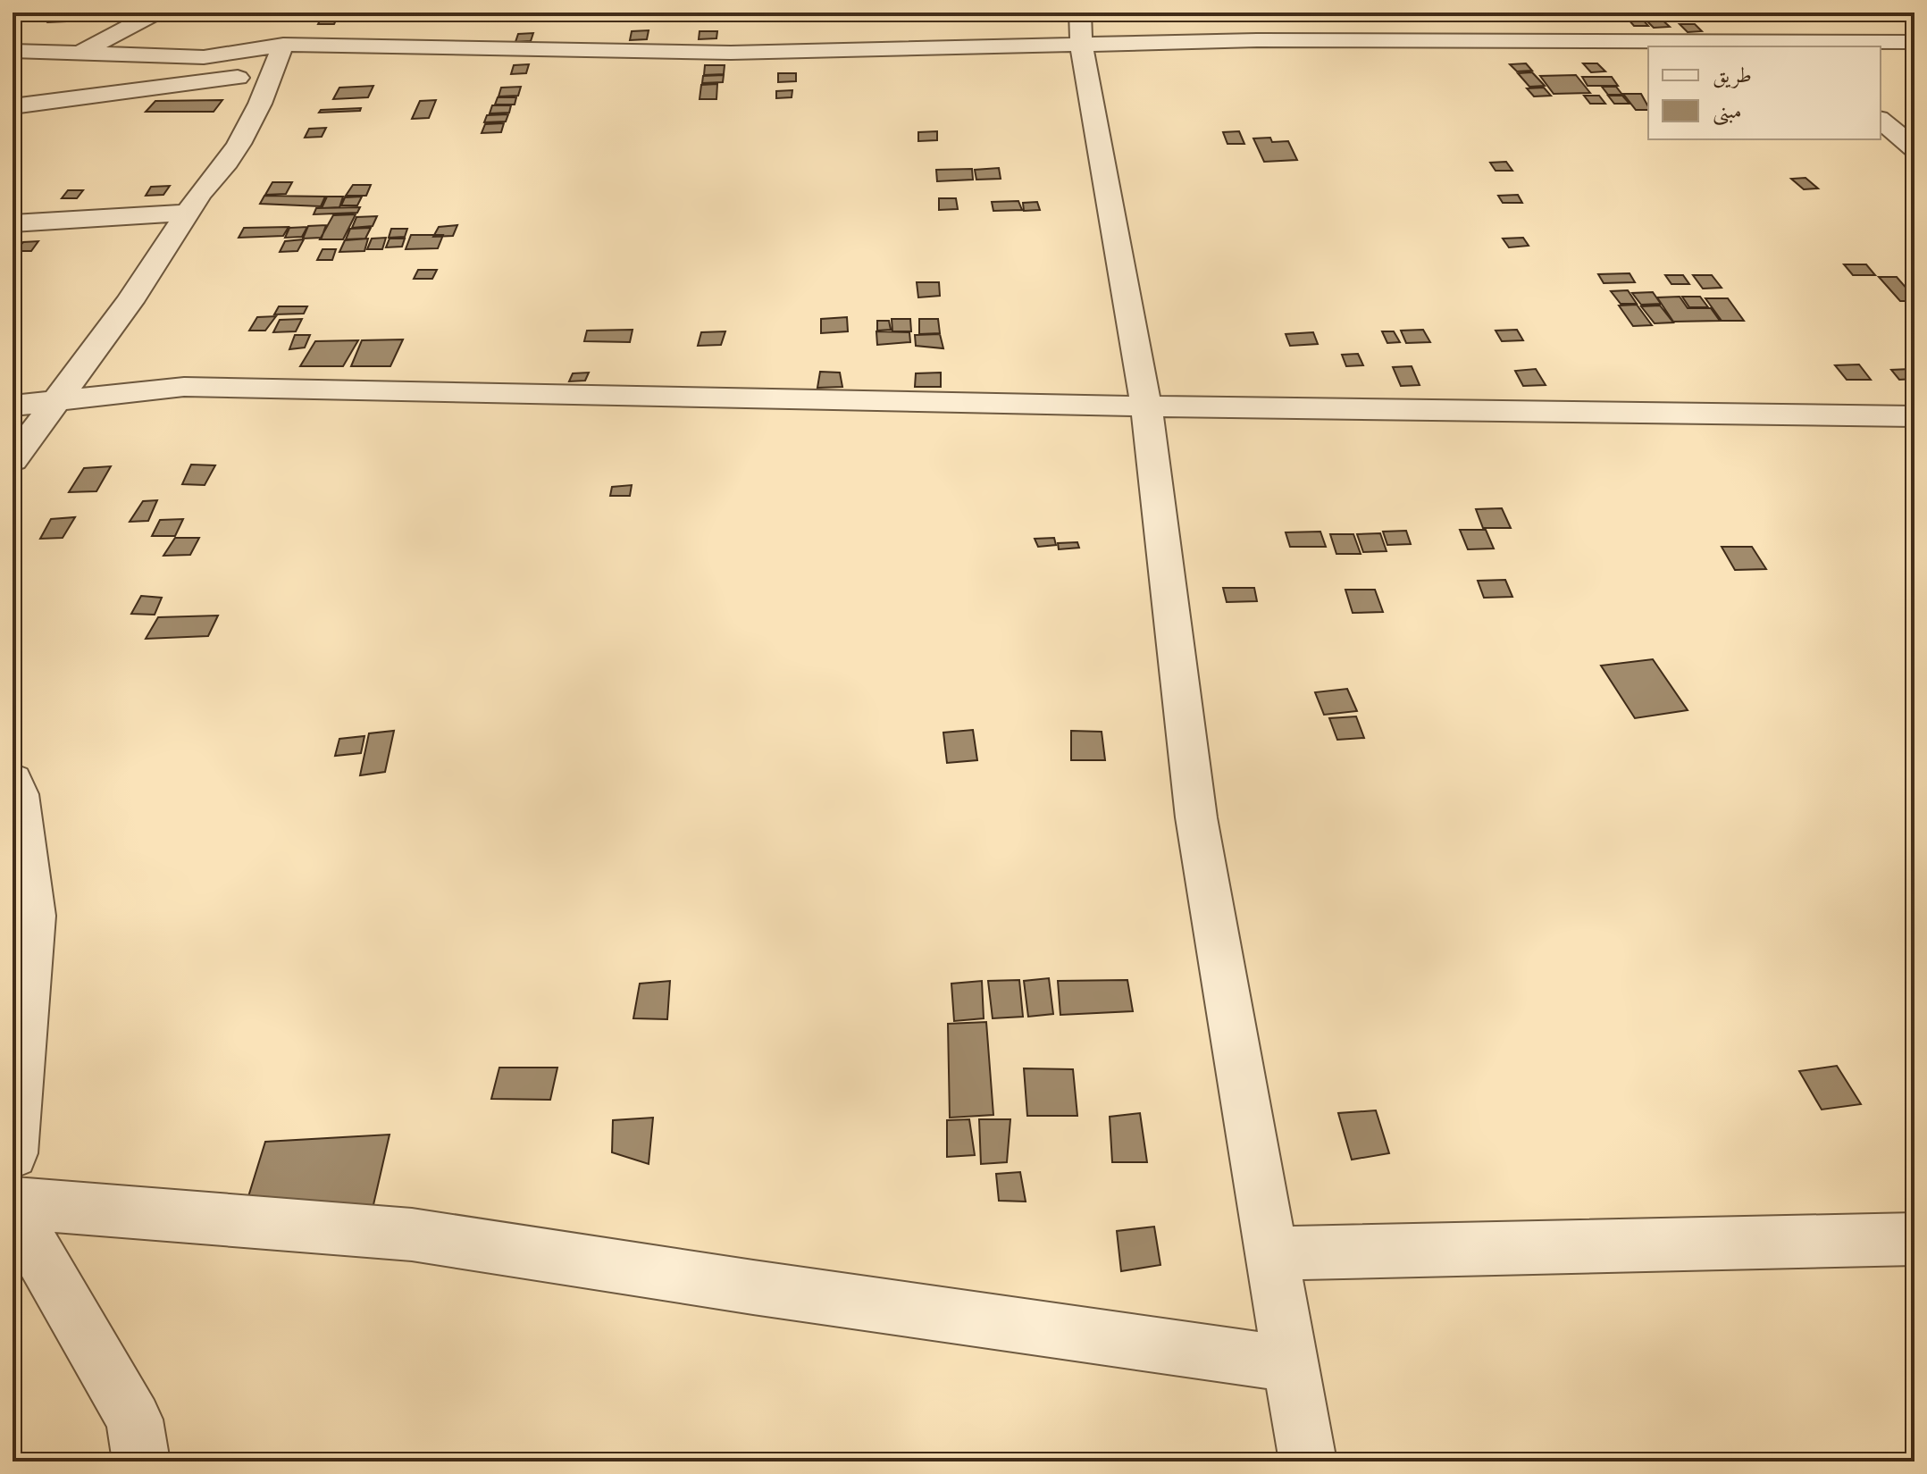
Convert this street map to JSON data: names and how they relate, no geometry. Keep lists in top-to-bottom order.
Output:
{
  "legend": ["طريق", "مبنى"]
}
